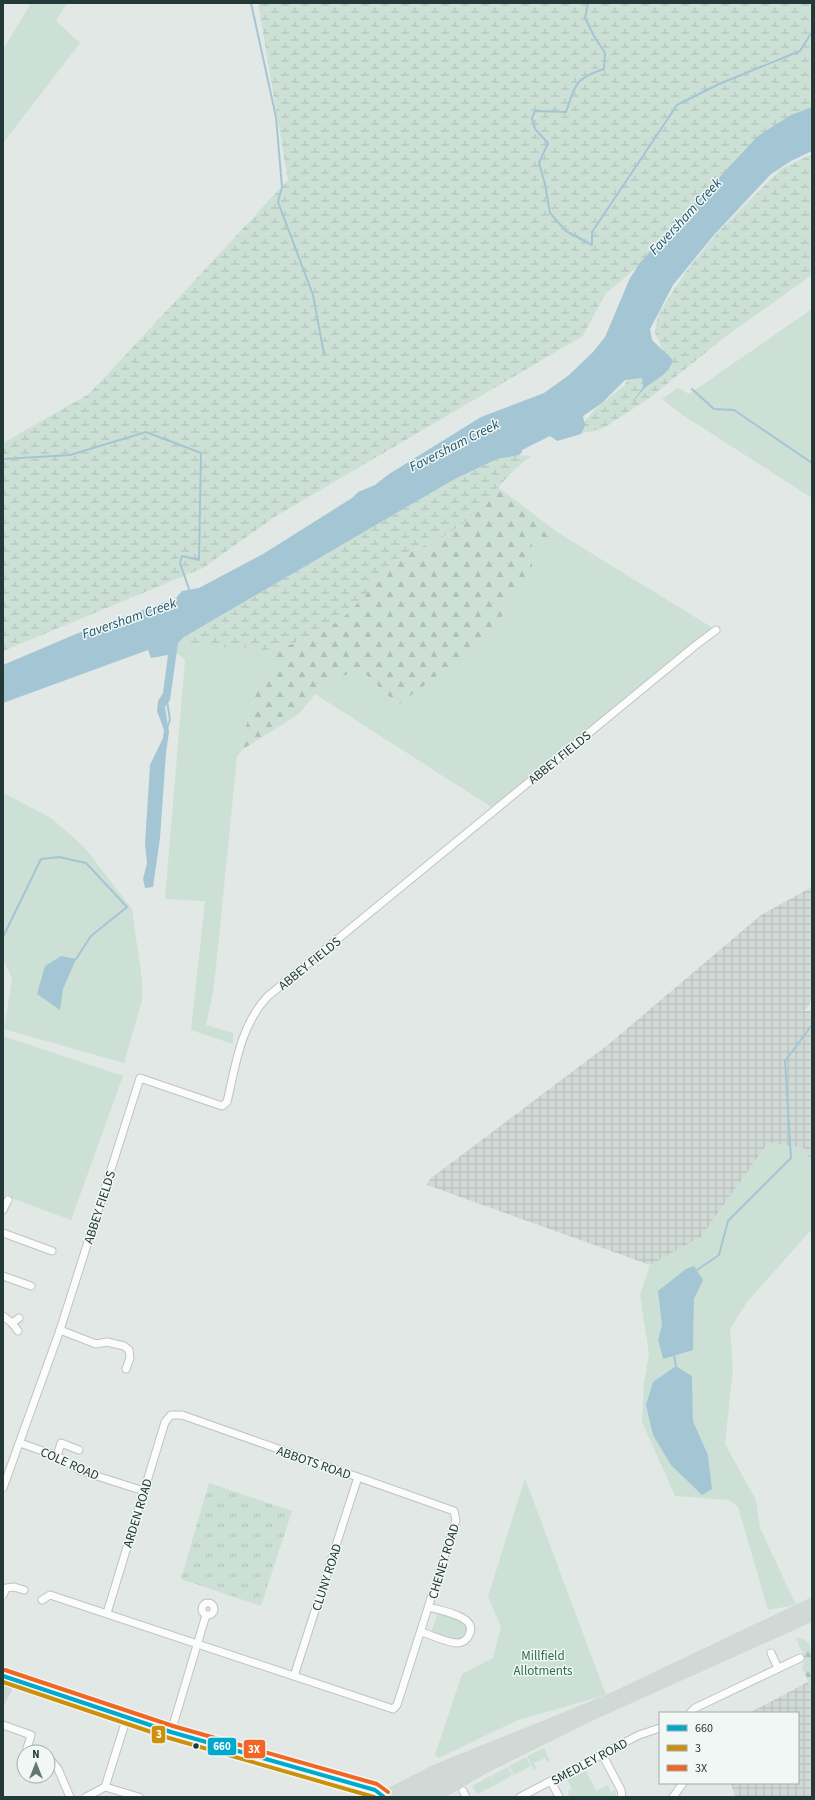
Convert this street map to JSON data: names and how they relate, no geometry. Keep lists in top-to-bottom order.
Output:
{
  "streets": {
    "street": [
      "ABBEY FIELDS",
      "ABBOTS ROAD",
      "COLE ROAD",
      "ARDEN ROAD",
      "CHENEY ROAD",
      "CLUNY ROAD",
      "SMEDLEY ROAD"
    ]
  },
  "crossings": [
    ["ABBEY FIELDS", "COLE ROAD"],
    ["ABBOTS ROAD", "ARDEN ROAD"],
    ["ABBOTS ROAD", "CHENEY ROAD"],
    ["ABBOTS ROAD", "CLUNY ROAD"],
    ["COLE ROAD", "ARDEN ROAD"],
    ["CHENEY ROAD", "CLUNY ROAD"]
  ],
  "water": ["Faversham Creek"],
  "parks": ["Millfield Allotments"],
  "lines": ["transit line 3X", "transit line 660", "transit line 3"],
  "legend": ["660", "3", "3X"],
  "north": "top"
}
